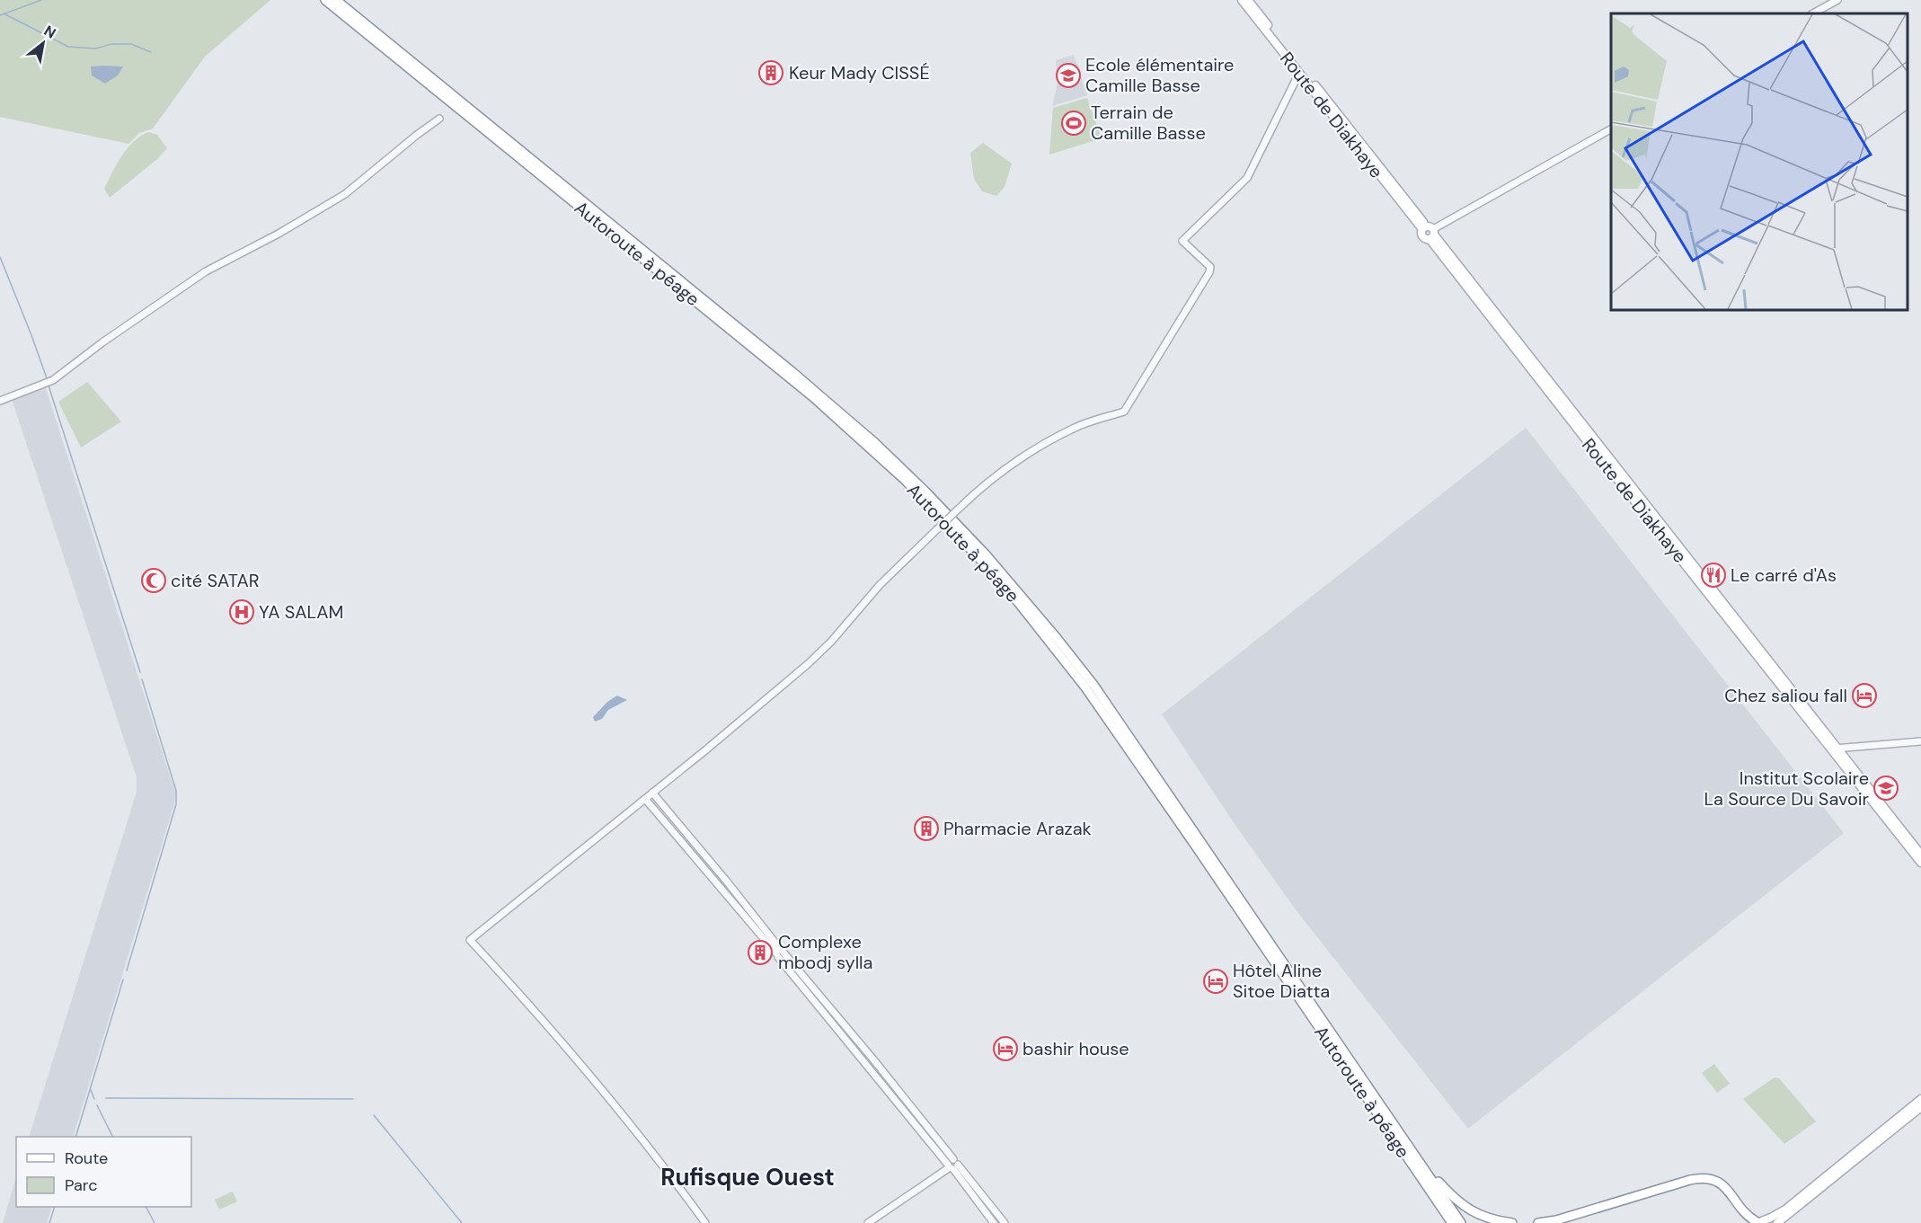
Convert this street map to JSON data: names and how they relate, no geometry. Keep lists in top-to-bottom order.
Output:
{
  "streets": {
    "highway": ["Autoroute à péage"],
    "main road": ["Route de Diakhaye"]
  },
  "districts": ["Rufisque Ouest"],
  "places": {
    "building": ["Keur Mady CISSÉ", "Pharmacie Arazak", "Complexe mbodj sylla"],
    "school or university": ["Ecole élémentaire Camille Basse", "Institut Scolaire La Source Du Savoir"],
    "sports": ["Terrain de Camille Basse"],
    "restaurant": ["Le carré d'As"],
    "mosque": ["cité SATAR"],
    "hospital": ["YA SALAM"],
    "hotel": ["Chez saliou fall", "Hôtel Aline Sitoe Diatta", "bashir house"]
  },
  "legend": ["Route", "Parc"],
  "north": "top right"
}
